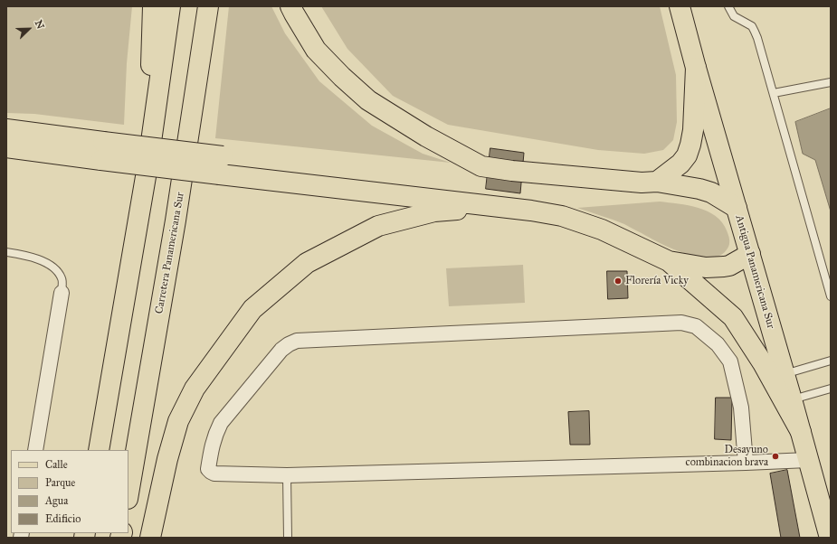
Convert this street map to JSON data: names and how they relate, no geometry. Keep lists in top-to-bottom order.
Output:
{
  "streets": {
    "main road": ["Carretera Panamericana Sur", "Antigua Panamericana Sur"]
  },
  "places": ["Florería Vicky", "Desayuno combinacion brava"],
  "legend": [
    "Calle",
    "Parque",
    "Agua",
    "Edificio"
  ],
  "north": "top right"
}
